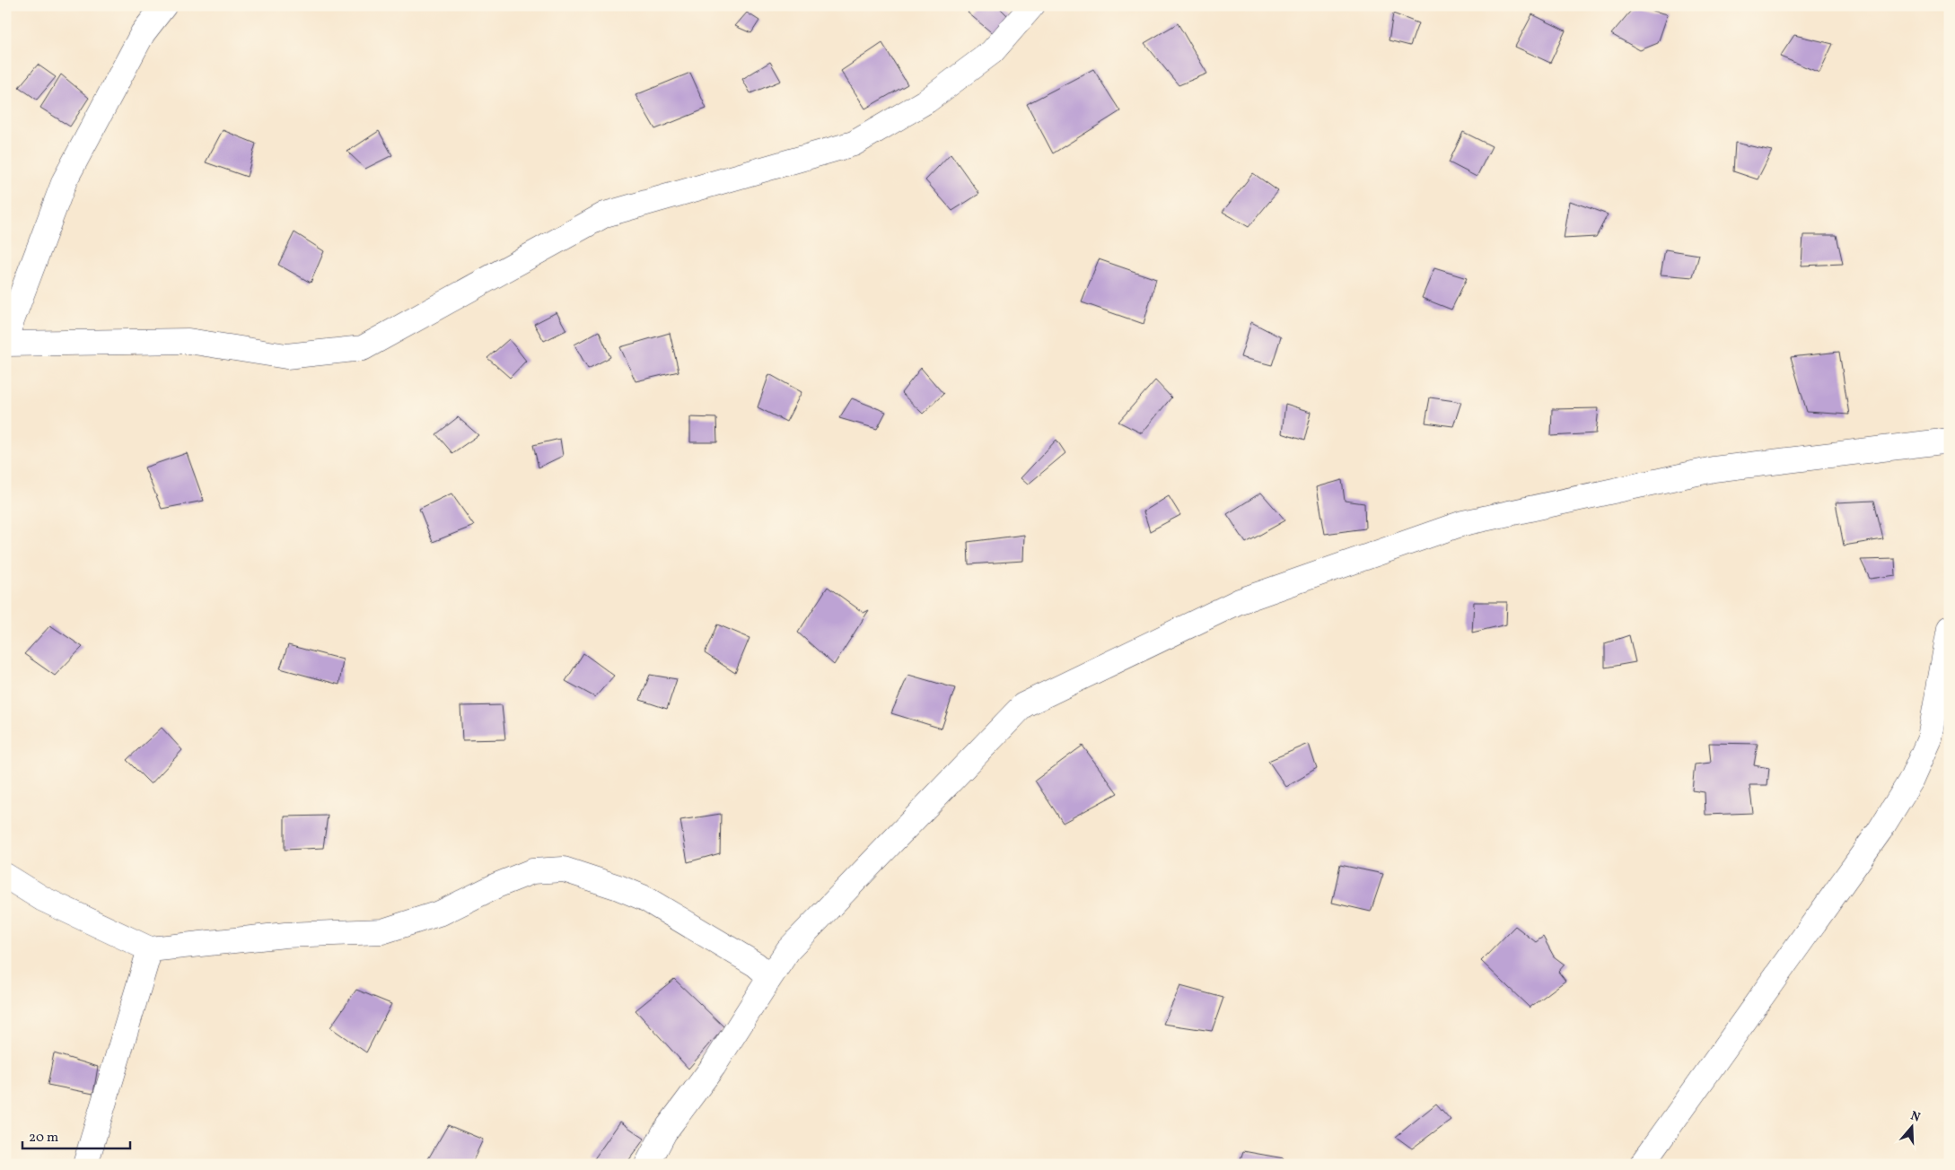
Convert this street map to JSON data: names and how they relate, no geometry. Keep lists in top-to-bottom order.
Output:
{
  "scale_bar": "20 m",
  "north": "top"
}
